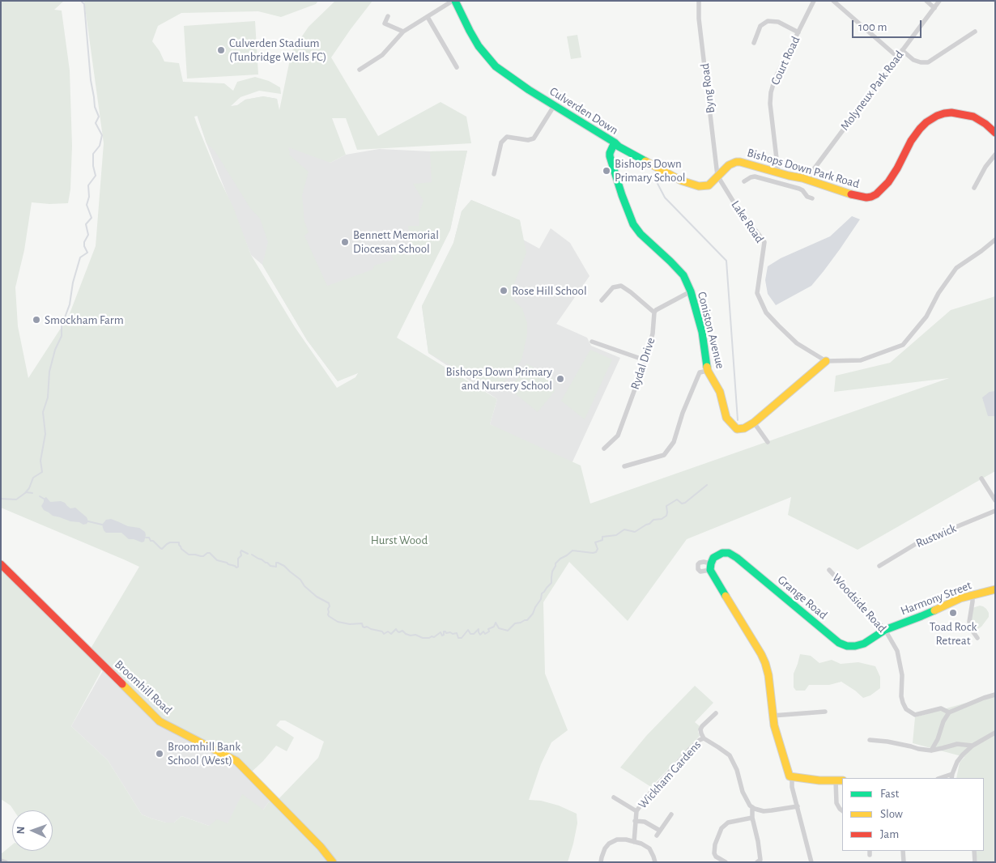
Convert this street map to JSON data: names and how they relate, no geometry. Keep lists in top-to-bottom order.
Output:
{
  "streets": {
    "street": [
      "Court Road",
      "Byng Road",
      "Molyneux Park Road",
      "Culverden Down",
      "Bishops Down Park Road",
      "Lake Road",
      "Coniston Avenue",
      "Rydal Drive",
      "Rustwick",
      "Grange Road",
      "Harmony Street",
      "Woodside Road",
      "Broomhill Road",
      "Wickham Gardens"
    ]
  },
  "crossings": [
    ["Court Road", "Bishops Down Park Road"],
    ["Byng Road", "Culverden Down"],
    ["Byng Road", "Lake Road"],
    ["Molyneux Park Road", "Bishops Down Park Road"],
    ["Culverden Down", "Bishops Down Park Road"],
    ["Culverden Down", "Lake Road"],
    ["Culverden Down", "Coniston Avenue"],
    ["Lake Road", "Coniston Avenue"],
    ["Grange Road", "Harmony Street"],
    ["Grange Road", "Woodside Road"],
    ["Harmony Street", "Woodside Road"]
  ],
  "parks": ["Hurst Wood"],
  "places": [
    "Culverden Stadium (Tunbridge Wells FC)",
    "Bishops Down Primary School",
    "Bennett Memorial Diocesan School",
    "Rose Hill School",
    "Smockham Farm",
    "Bishops Down Primary and Nursery School",
    "Toad Rock Retreat",
    "Broomhill Bank School (West)"
  ],
  "legend": ["Fast", "Slow", "Jam"],
  "scale_bar": "100 m",
  "north": "left"
}
